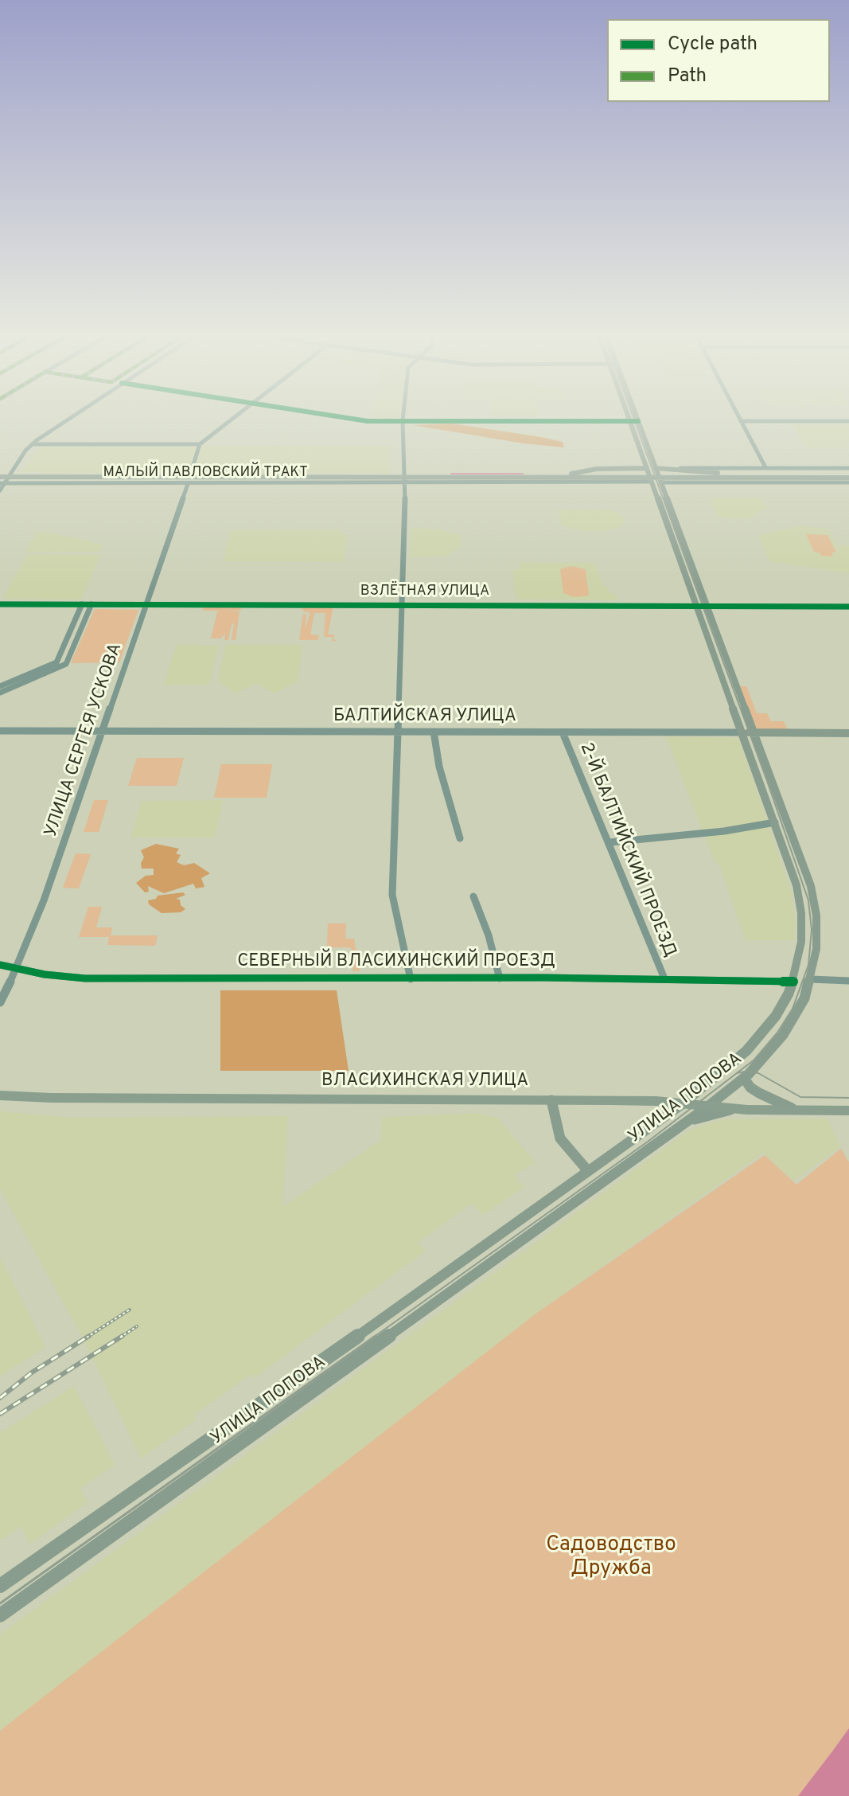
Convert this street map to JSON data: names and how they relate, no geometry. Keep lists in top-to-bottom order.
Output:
{
  "streets": {
    "highway": ["ВЛАСИХИНСКАЯ УЛИЦА"],
    "main road": ["БАЛТИЙСКАЯ УЛИЦА", "УЛИЦА ПОПОВА"],
    "street": [
      "МАЛЫЙ ПАВЛОВСКИЙ ТРАКТ",
      "ВЗЛЁТНАЯ УЛИЦА",
      "УЛИЦА СЕРГЕЯ УСКОВА",
      "2-Й БАЛТИЙСКИЙ ПРОЕЗД",
      "СЕВЕРНЫЙ ВЛАСИХИНСКИЙ ПРОЕЗД"
    ]
  },
  "crossings": [
    ["МАЛЫЙ ПАВЛОВСКИЙ ТРАКТ", "УЛИЦА СЕРГЕЯ УСКОВА"],
    ["ВЗЛЁТНАЯ УЛИЦА", "УЛИЦА СЕРГЕЯ УСКОВА"],
    ["ВЗЛЁТНАЯ УЛИЦА", "УЛИЦА ПОПОВА"],
    ["БАЛТИЙСКАЯ УЛИЦА", "УЛИЦА СЕРГЕЯ УСКОВА"],
    ["БАЛТИЙСКАЯ УЛИЦА", "2-Й БАЛТИЙСКИЙ ПРОЕЗД"],
    ["БАЛТИЙСКАЯ УЛИЦА", "УЛИЦА ПОПОВА"],
    ["УЛИЦА СЕРГЕЯ УСКОВА", "СЕВЕРНЫЙ ВЛАСИХИНСКИЙ ПРОЕЗД"],
    ["2-Й БАЛТИЙСКИЙ ПРОЕЗД", "СЕВЕРНЫЙ ВЛАСИХИНСКИЙ ПРОЕЗД"],
    ["СЕВЕРНЫЙ ВЛАСИХИНСКИЙ ПРОЕЗД", "УЛИЦА ПОПОВА"],
    ["ВЛАСИХИНСКАЯ УЛИЦА", "УЛИЦА ПОПОВА"]
  ],
  "parks": ["Садоводство Дружба"],
  "legend": ["Cycle path", "Path"]
}
